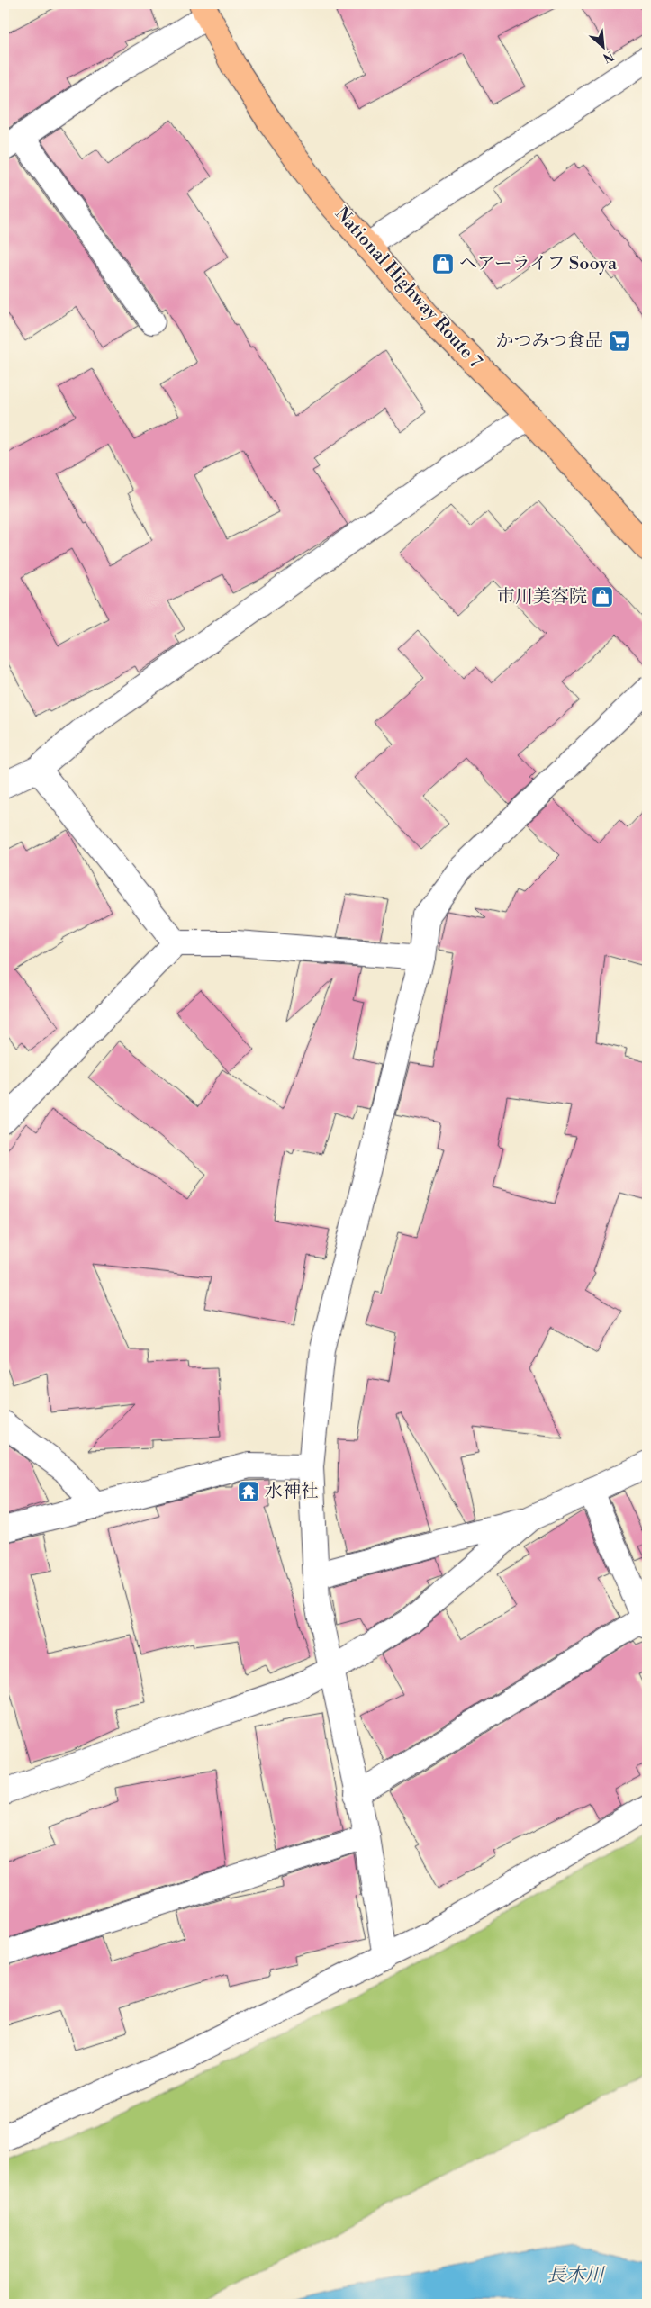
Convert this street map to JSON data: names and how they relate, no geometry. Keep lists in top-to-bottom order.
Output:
{
  "streets": {
    "highway": ["National Highway Route 7"]
  },
  "water": ["長木川"],
  "places": {
    "shop": ["ヘアーライフ Sooya", "市川美容院"],
    "supermarket": ["かつみつ食品"],
    "temple": ["水神社"]
  },
  "north": "bottom right"
}
